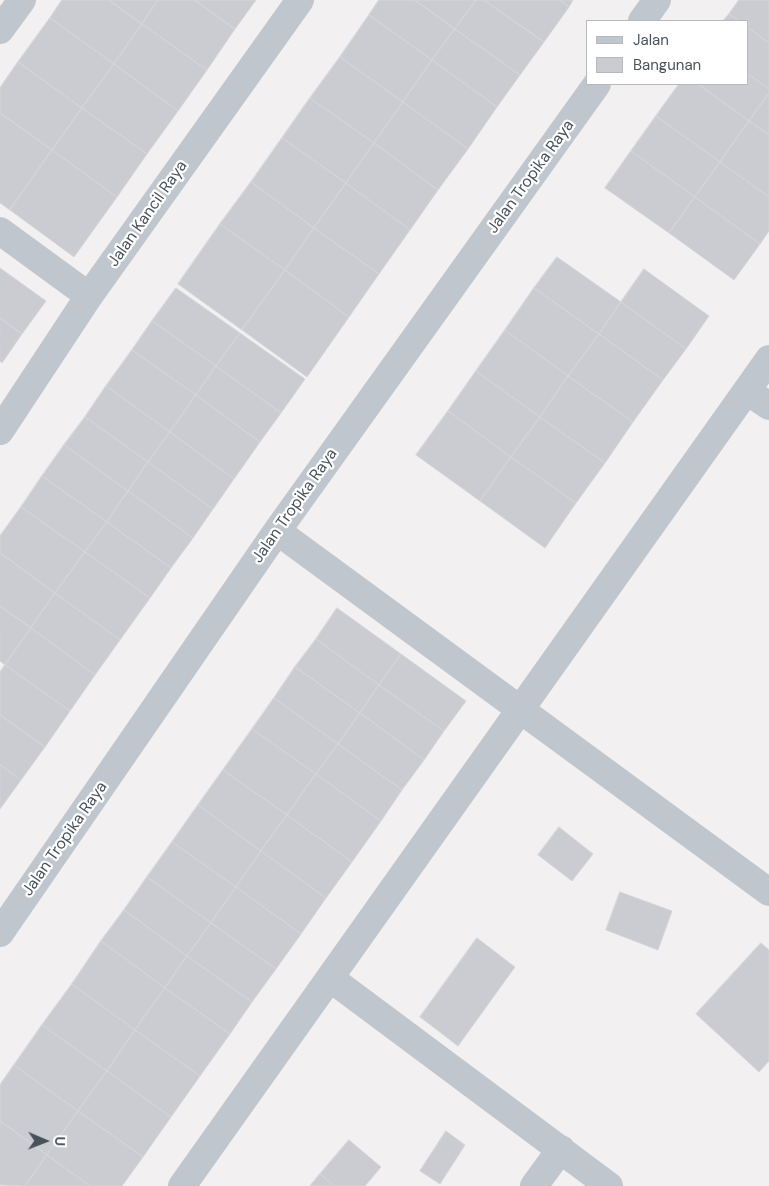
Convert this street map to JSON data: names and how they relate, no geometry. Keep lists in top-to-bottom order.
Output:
{
  "streets": {
    "street": ["Jalan Tropika Raya", "Jalan Kancil Raya"]
  },
  "legend": ["Jalan", "Bangunan"],
  "north": "right"
}
